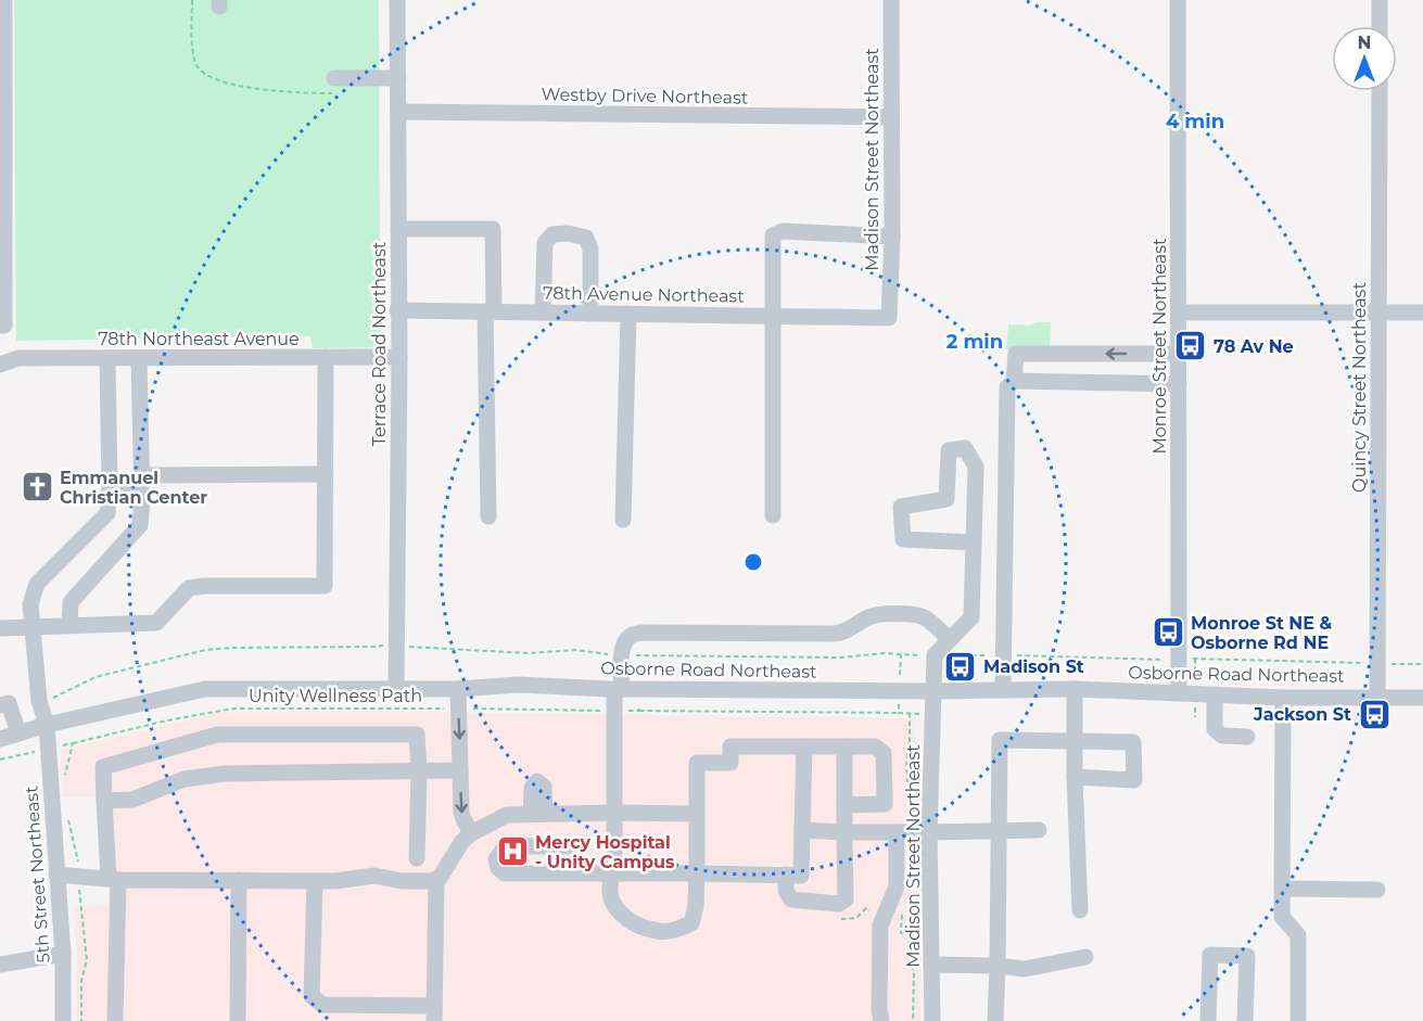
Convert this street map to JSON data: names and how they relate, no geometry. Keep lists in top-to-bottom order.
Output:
{
  "streets": {
    "street": [
      "Westby Drive Northeast",
      "Madison Street Northeast",
      "78th Avenue Northeast",
      "78th Northeast Avenue",
      "Terrace Road Northeast",
      "Monroe Street Northeast",
      "Quincy Street Northeast",
      "Osborne Road Northeast",
      "5th Street Northeast"
    ],
    "path": ["Unity Wellness Path"]
  },
  "crossings": [
    ["Westby Drive Northeast", "Madison Street Northeast"],
    ["Westby Drive Northeast", "Terrace Road Northeast"],
    ["Madison Street Northeast", "78th Avenue Northeast"],
    ["Madison Street Northeast", "Osborne Road Northeast"],
    ["78th Avenue Northeast", "Terrace Road Northeast"],
    ["78th Northeast Avenue", "Terrace Road Northeast"],
    ["78th Northeast Avenue", "5th Street Northeast"],
    ["Terrace Road Northeast", "Osborne Road Northeast"],
    ["Monroe Street Northeast", "Osborne Road Northeast"],
    ["Quincy Street Northeast", "Osborne Road Northeast"],
    ["Osborne Road Northeast", "5th Street Northeast"]
  ],
  "places": {
    "bus stop": [
      "78 Av Ne",
      "Monroe St NE & Osborne Rd NE",
      "Madison St",
      "Jackson St"
    ],
    "church": ["Emmanuel Christian Center"],
    "hospital": ["Mercy Hospital - Unity Campus"]
  },
  "north": "top",
  "rings": ["4 min", "2 min"]
}
